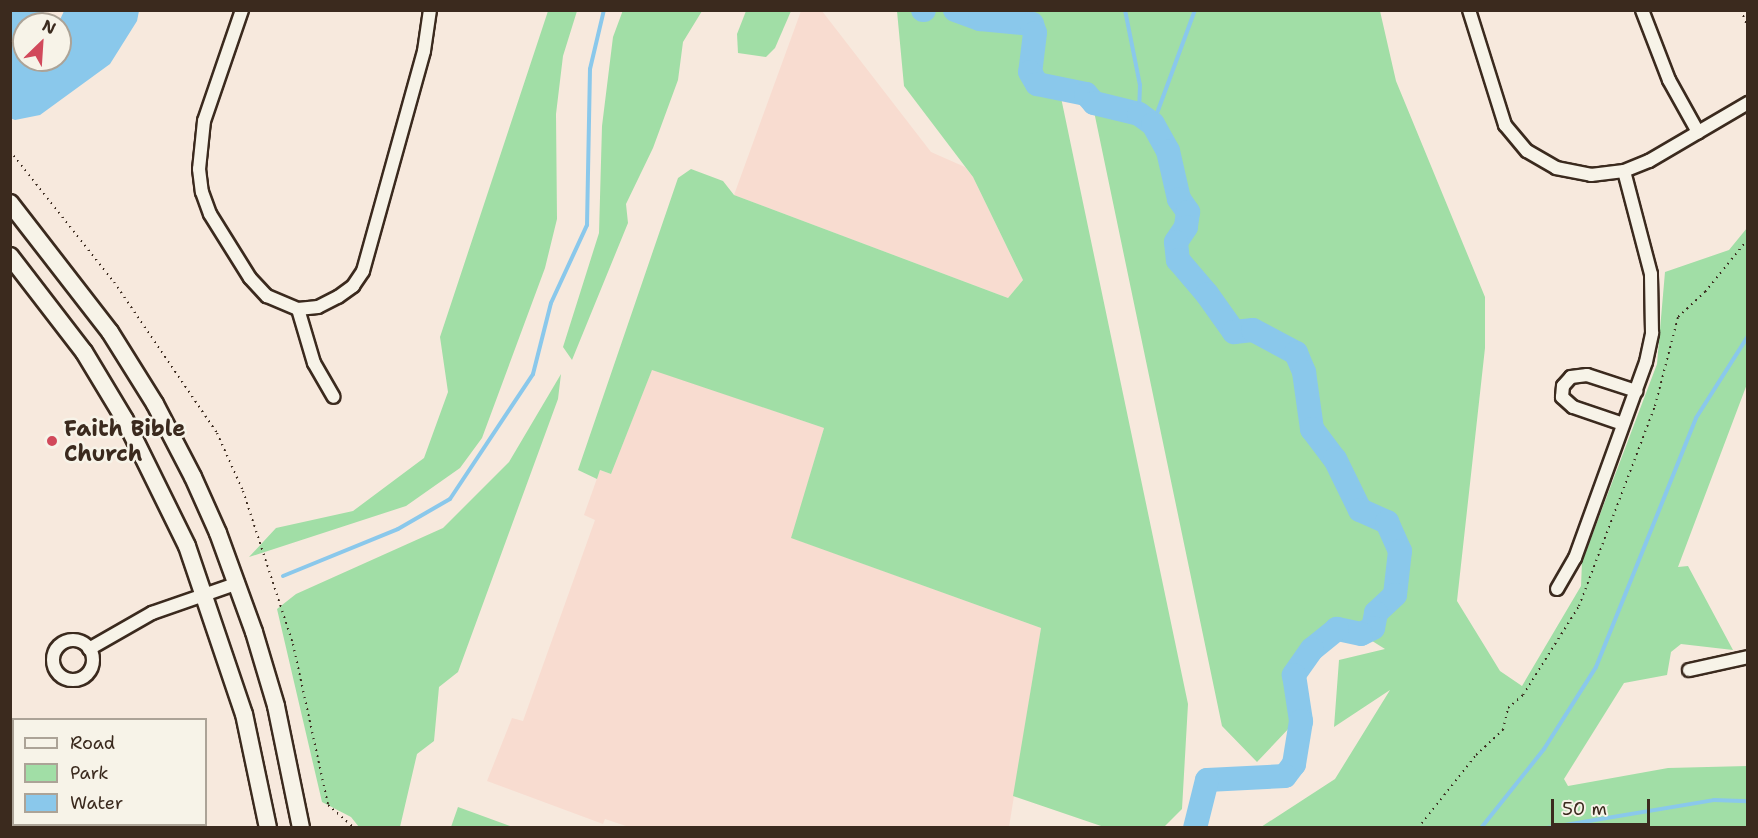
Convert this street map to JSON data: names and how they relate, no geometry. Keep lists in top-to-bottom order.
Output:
{
  "places": ["Faith Bible Church"],
  "legend": ["Road", "Park", "Water"],
  "scale_bar": "50 m",
  "north": "top right"
}
